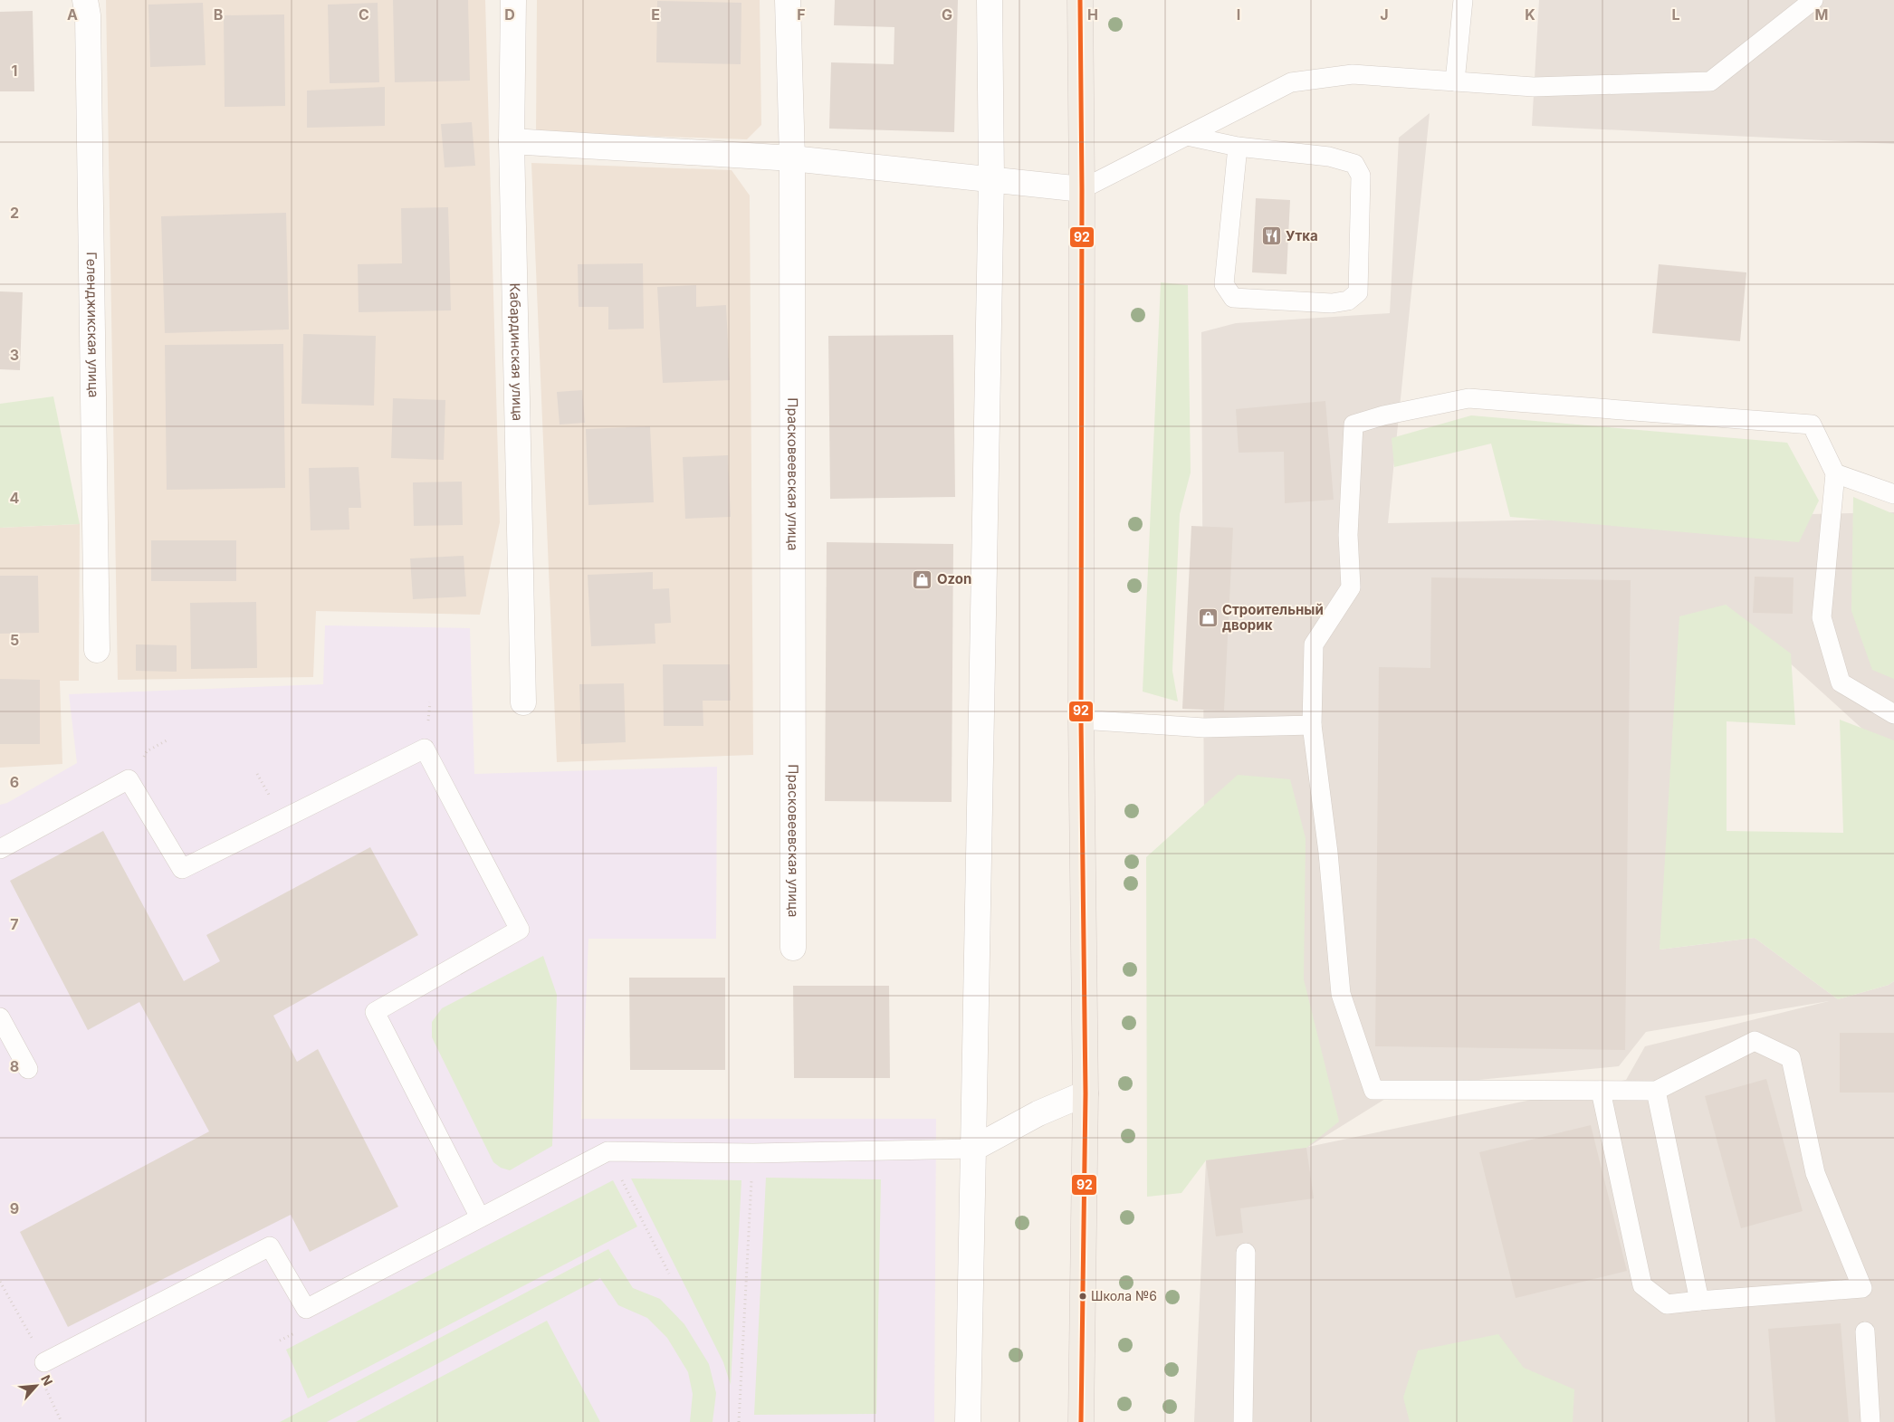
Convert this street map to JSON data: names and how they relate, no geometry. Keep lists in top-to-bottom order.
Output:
{
  "streets": {
    "street": ["Геленджикская улица", "Кабардинская улица", "Прасковеевская улица"]
  },
  "places": {
    "restaurant": ["Утка"],
    "shop": ["Ozon", "Строительный дворик"],
    "other": ["Школа №6"]
  },
  "lines": ["transit line 92"],
  "north": "top right",
  "grid": {
    "columns": [
      "A",
      "B",
      "C",
      "D",
      "E",
      "F",
      "G",
      "H",
      "I",
      "J",
      "K",
      "L",
      "M"
    ],
    "rows": [
      "1",
      "2",
      "3",
      "4",
      "5",
      "6",
      "7",
      "8",
      "9"
    ]
  }
}
